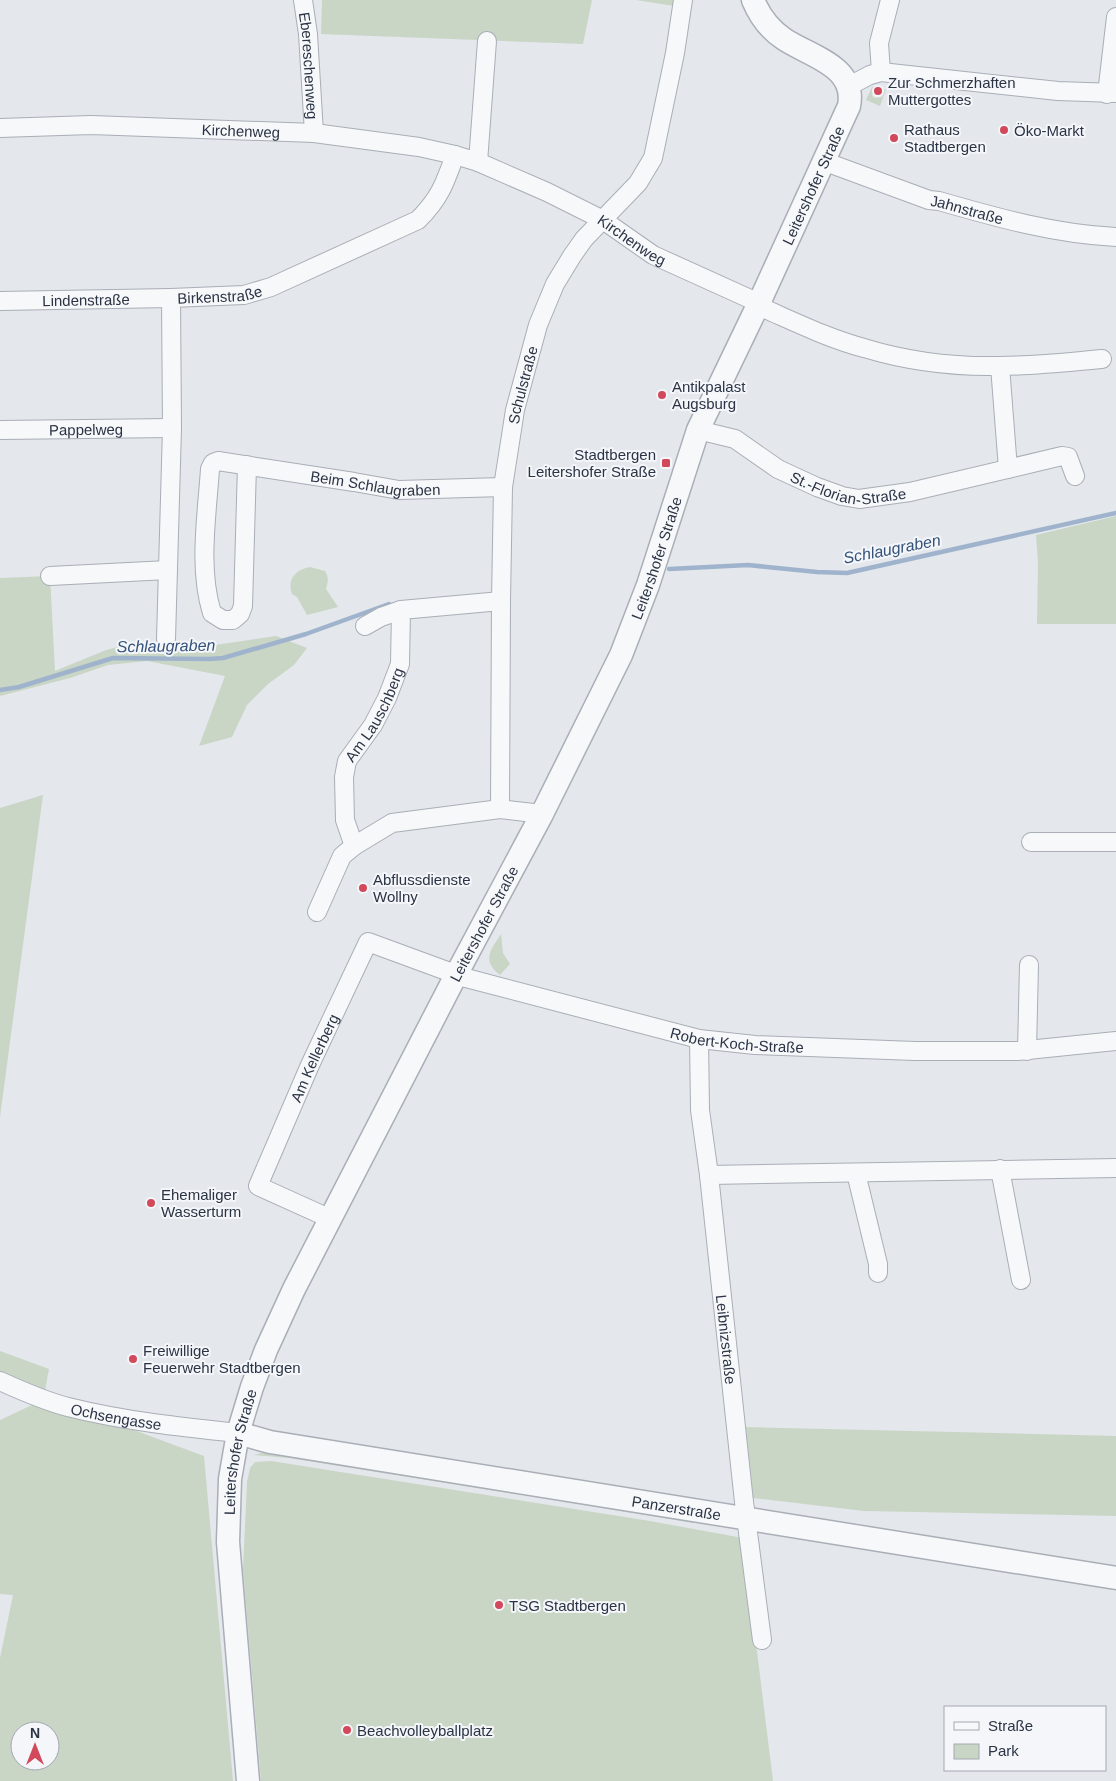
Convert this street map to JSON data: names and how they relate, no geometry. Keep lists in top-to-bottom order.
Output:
{
  "streets": {
    "street": [
      "Ebereschenweg",
      "Kirchenweg",
      "Leitershofer Straße",
      "Jahnstraße",
      "Birkenstraße",
      "Lindenstraße",
      "Schulstraße",
      "Pappelweg",
      "Beim Schlaugraben",
      "St.-Florian-Straße",
      "Am Lauschberg",
      "Robert-Koch-Straße",
      "Am Kellerberg",
      "Leibnizstraße",
      "Ochsengasse",
      "Panzerstraße"
    ]
  },
  "crossings": [
    ["Ebereschenweg", "Kirchenweg"],
    ["Kirchenweg", "Leitershofer Straße"],
    ["Kirchenweg", "Birkenstraße"],
    ["Kirchenweg", "Schulstraße"],
    ["Leitershofer Straße", "Jahnstraße"],
    ["Leitershofer Straße", "St.-Florian-Straße"],
    ["Leitershofer Straße", "Robert-Koch-Straße"],
    ["Leitershofer Straße", "Am Kellerberg"],
    ["Leitershofer Straße", "Ochsengasse"],
    ["Leitershofer Straße", "Panzerstraße"],
    ["Birkenstraße", "Lindenstraße"],
    ["Birkenstraße", "Pappelweg"],
    ["Schulstraße", "Beim Schlaugraben"],
    ["Robert-Koch-Straße", "Am Kellerberg"],
    ["Robert-Koch-Straße", "Leibnizstraße"],
    ["Leibnizstraße", "Panzerstraße"],
    ["Ochsengasse", "Panzerstraße"]
  ],
  "water": ["Schlaugraben"],
  "places": {
    "other": [
      "Zur Schmerzhaften Muttergottes",
      "Öko-Markt",
      "Rathaus Stadtbergen",
      "Antikpalast Augsburg",
      "Abflussdienste Wollny",
      "Ehemaliger Wasserturm",
      "Freiwillige Feuerwehr Stadtbergen",
      "TSG Stadtbergen",
      "Beachvolleyballplatz"
    ],
    "transit": ["Stadtbergen Leitershofer Straße"]
  },
  "legend": ["Straße", "Park"],
  "north": "top"
}
